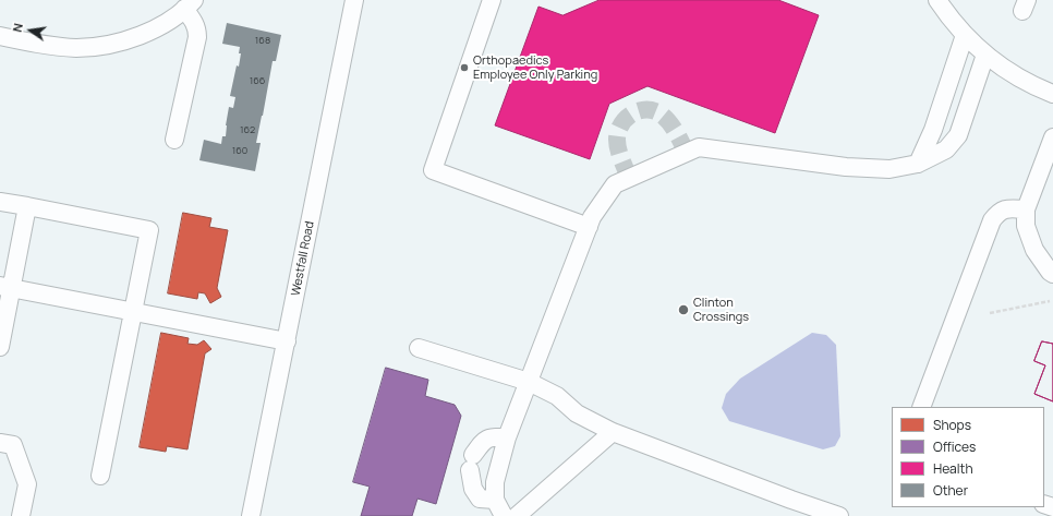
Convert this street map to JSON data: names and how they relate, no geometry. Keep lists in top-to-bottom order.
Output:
{
  "streets": {
    "street": ["Westfall Road"]
  },
  "places": ["Orthopaedics Employee Only Parking", "Clinton Crossings"],
  "house_numbers": [
    "168",
    "166",
    "162",
    "160"
  ],
  "legend": [
    "Shops",
    "Offices",
    "Health",
    "Other"
  ],
  "north": "left"
}
